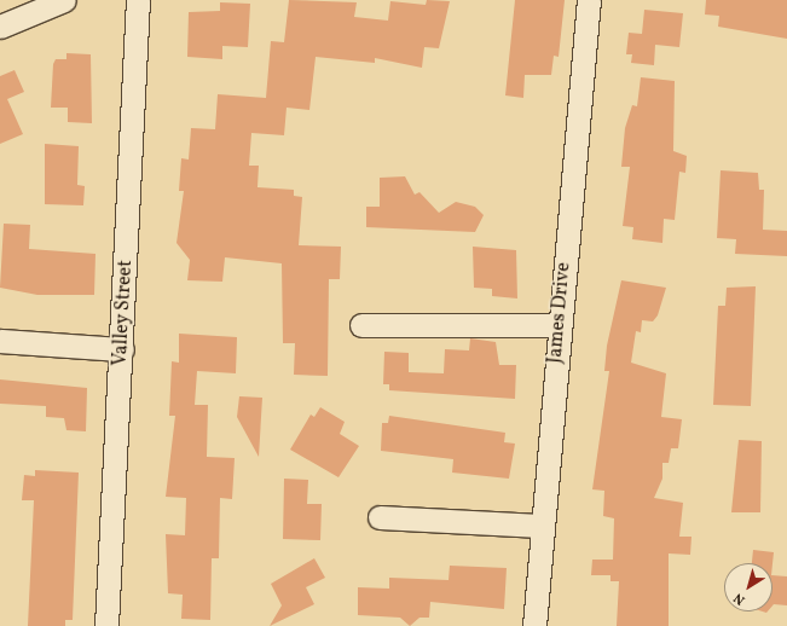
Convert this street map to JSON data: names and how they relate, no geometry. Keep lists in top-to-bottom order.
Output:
{
  "streets": {
    "street": ["Valley Street", "James Drive"]
  },
  "north": "bottom left"
}
